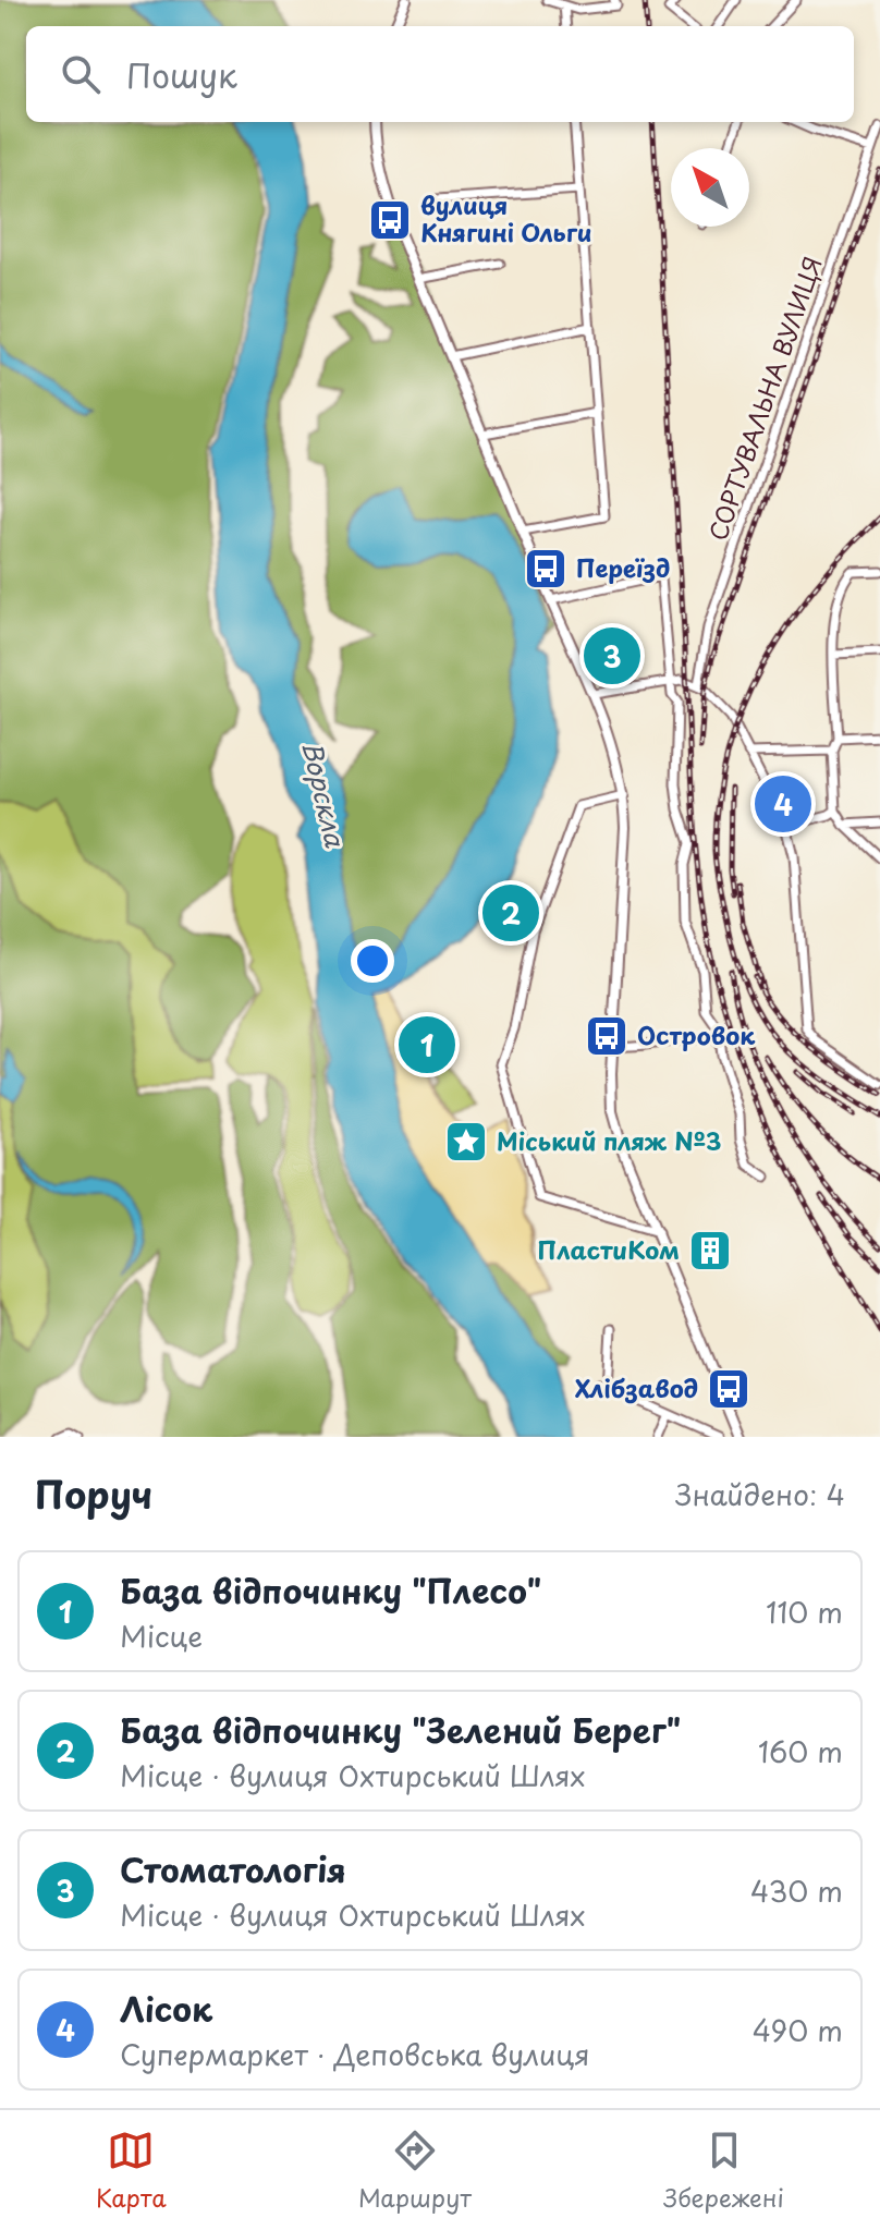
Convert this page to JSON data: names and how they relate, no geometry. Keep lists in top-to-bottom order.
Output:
{
  "streets": {
    "street": ["СОРТУВАЛЬНА ВУЛИЦЯ"]
  },
  "water": ["Ворскла"],
  "places": {
    "bus stop": [
      "вулиця Княгині Ольги",
      "Переїзд",
      "Островок",
      "Хлібзавод"
    ],
    "place": ["Міський пляж №3"],
    "building": ["ПластиКом"]
  },
  "north": "top left",
  "page": {
    "search": "Пошук",
    "pins": [
      "3",
      "4",
      "2",
      "1"
    ],
    "heading": ["Поруч", "Знайдено: 4"],
    "list": [
      {
        "mark": "1",
        "name": "База відпочинку \"Плесо\"",
        "note": "Місце",
        "value": "110 m"
      },
      {
        "mark": "2",
        "name": "База відпочинку \"Зелений Берег\"",
        "note": "Місце · вулиця Охтирський Шлях",
        "value": "160 m"
      },
      {
        "mark": "3",
        "name": "Стоматологія",
        "note": "Місце · вулиця Охтирський Шлях",
        "value": "430 m"
      },
      {
        "mark": "4",
        "name": "Лісок",
        "note": "Супермаркет · Деповська вулиця",
        "value": "490 m"
      }
    ],
    "nav": ["Карта", "Маршрут", "Збережені"]
  }
}
